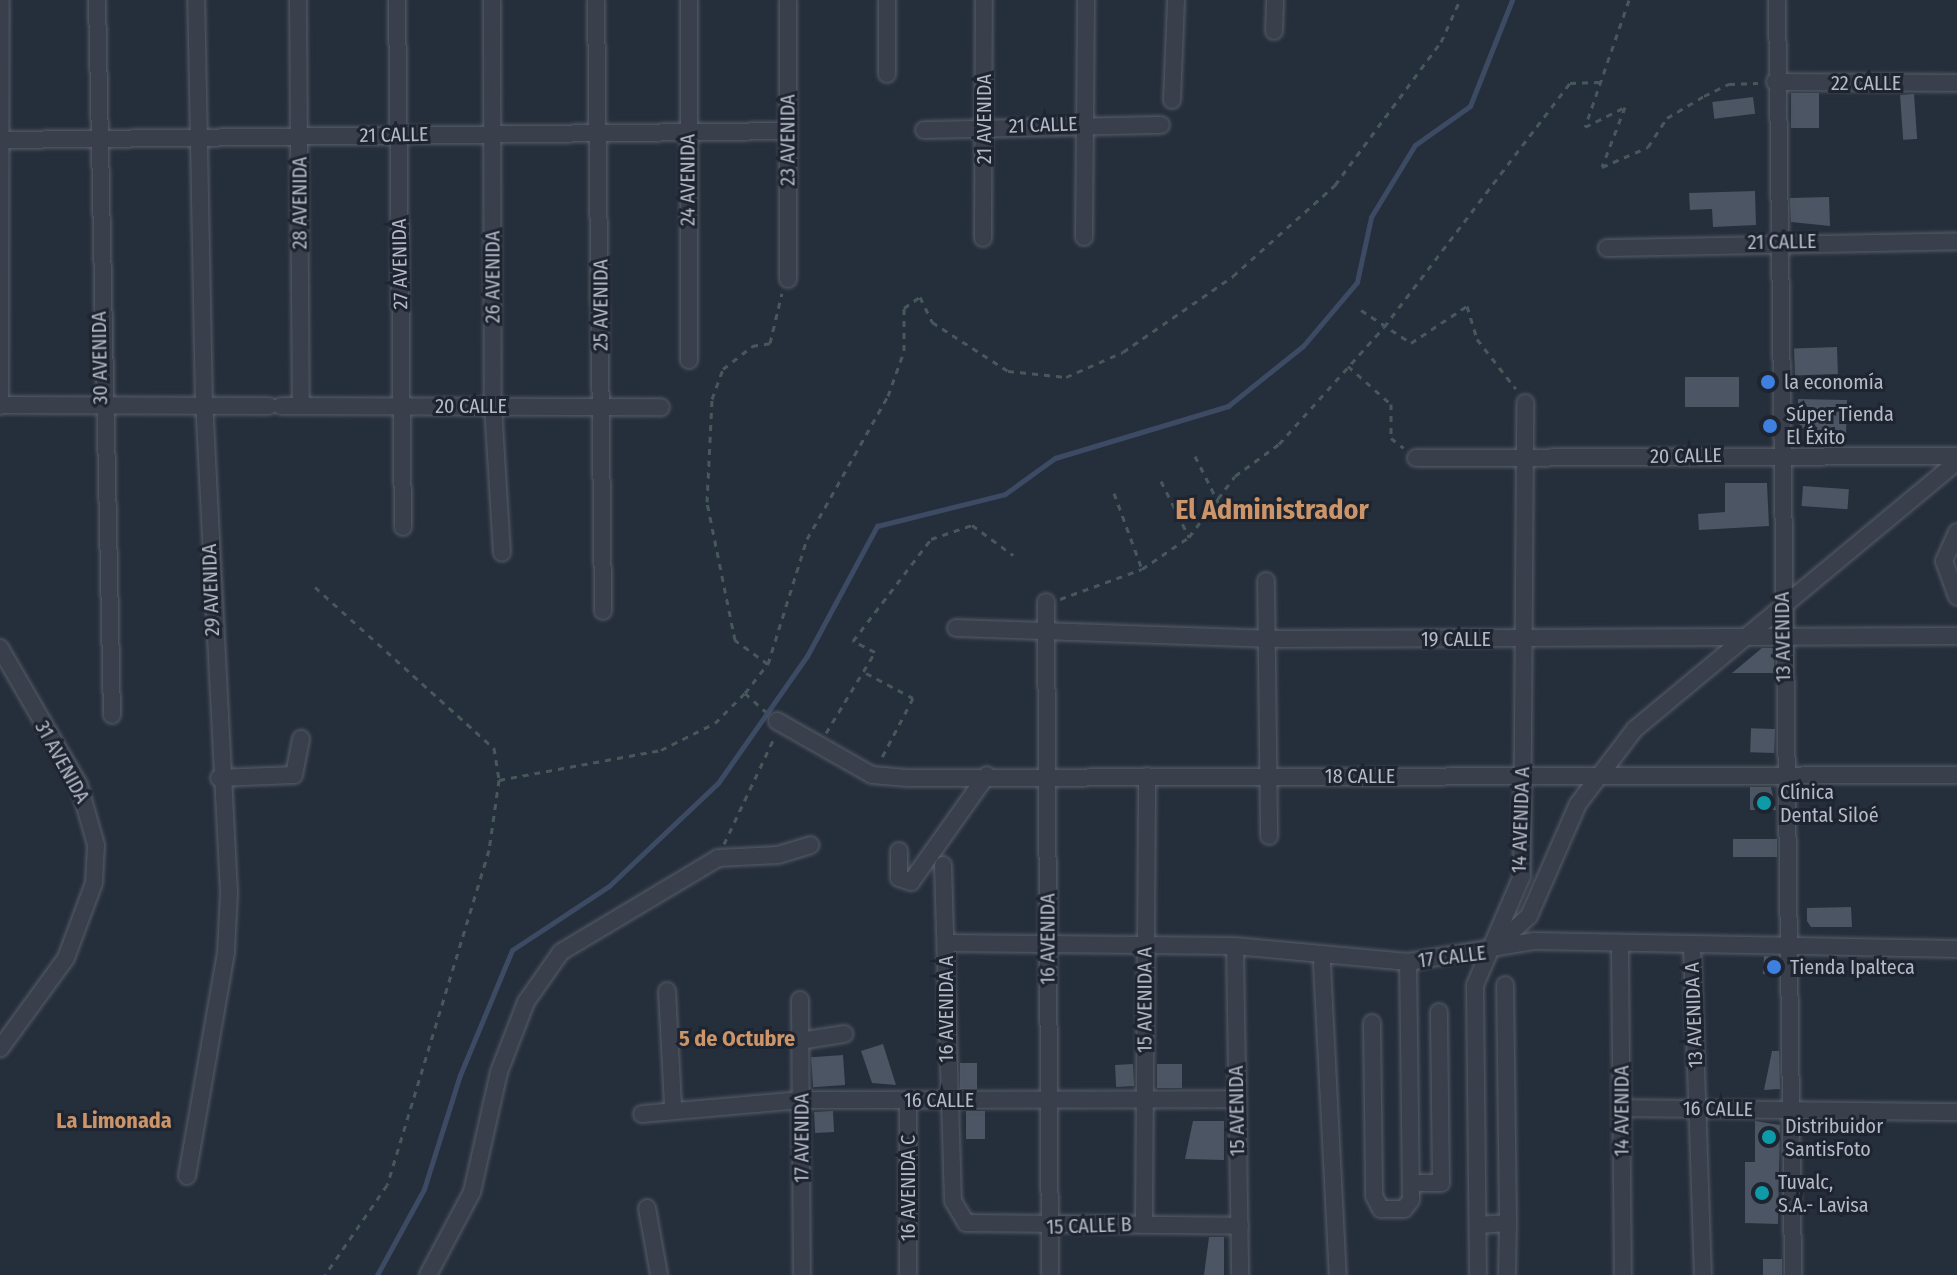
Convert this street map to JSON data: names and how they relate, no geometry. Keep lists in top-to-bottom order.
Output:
{
  "streets": {
    "street": [
      "22 CALLE",
      "21 AVENIDA",
      "21 CALLE",
      "23 AVENIDA",
      "24 AVENIDA",
      "28 AVENIDA",
      "27 AVENIDA",
      "26 AVENIDA",
      "25 AVENIDA",
      "30 AVENIDA",
      "20 CALLE",
      "29 AVENIDA",
      "13 AVENIDA",
      "19 CALLE",
      "31 AVENIDA",
      "18 CALLE",
      "14 AVENIDA A",
      "16 AVENIDA",
      "17 CALLE",
      "15 AVENIDA A",
      "16 AVENIDA A",
      "13 AVENIDA A",
      "16 CALLE",
      "15 AVENIDA",
      "14 AVENIDA",
      "17 AVENIDA",
      "16 AVENIDA C",
      "15 CALLE B"
    ]
  },
  "crossings": [
    ["22 CALLE", "13 AVENIDA"],
    ["21 AVENIDA", "21 CALLE"],
    ["21 CALLE", "23 AVENIDA"],
    ["21 CALLE", "24 AVENIDA"],
    ["21 CALLE", "28 AVENIDA"],
    ["21 CALLE", "27 AVENIDA"],
    ["21 CALLE", "26 AVENIDA"],
    ["21 CALLE", "25 AVENIDA"],
    ["21 CALLE", "30 AVENIDA"],
    ["21 CALLE", "29 AVENIDA"],
    ["21 CALLE", "13 AVENIDA"],
    ["28 AVENIDA", "20 CALLE"],
    ["27 AVENIDA", "20 CALLE"],
    ["26 AVENIDA", "20 CALLE"],
    ["25 AVENIDA", "20 CALLE"],
    ["30 AVENIDA", "20 CALLE"],
    ["20 CALLE", "29 AVENIDA"],
    ["20 CALLE", "13 AVENIDA"],
    ["20 CALLE", "14 AVENIDA A"],
    ["13 AVENIDA", "19 CALLE"],
    ["13 AVENIDA", "18 CALLE"],
    ["13 AVENIDA", "17 CALLE"],
    ["13 AVENIDA", "16 CALLE"],
    ["19 CALLE", "14 AVENIDA A"],
    ["19 CALLE", "16 AVENIDA"],
    ["18 CALLE", "14 AVENIDA A"],
    ["18 CALLE", "16 AVENIDA"],
    ["18 CALLE", "15 AVENIDA A"],
    ["14 AVENIDA A", "17 CALLE"],
    ["16 AVENIDA", "17 CALLE"],
    ["16 AVENIDA", "16 CALLE"],
    ["16 AVENIDA", "15 CALLE B"],
    ["17 CALLE", "15 AVENIDA A"],
    ["17 CALLE", "16 AVENIDA A"],
    ["17 CALLE", "13 AVENIDA A"],
    ["17 CALLE", "15 AVENIDA"],
    ["17 CALLE", "14 AVENIDA"],
    ["15 AVENIDA A", "16 CALLE"],
    ["15 AVENIDA A", "15 CALLE B"],
    ["16 AVENIDA A", "16 CALLE"],
    ["16 AVENIDA A", "15 CALLE B"],
    ["13 AVENIDA A", "16 CALLE"],
    ["16 CALLE", "15 AVENIDA"],
    ["16 CALLE", "14 AVENIDA"],
    ["16 CALLE", "17 AVENIDA"],
    ["16 CALLE", "16 AVENIDA C"],
    ["15 AVENIDA", "15 CALLE B"]
  ],
  "districts": ["El Administrador", "5 de Octubre", "La Limonada"],
  "places": [
    "la economía",
    "Súper Tienda El Éxito",
    "Clínica Dental Siloé",
    "Tienda Ipalteca",
    "Distribuidor SantisFoto",
    "Tuvalc, S.A.- Lavisa"
  ]
}
